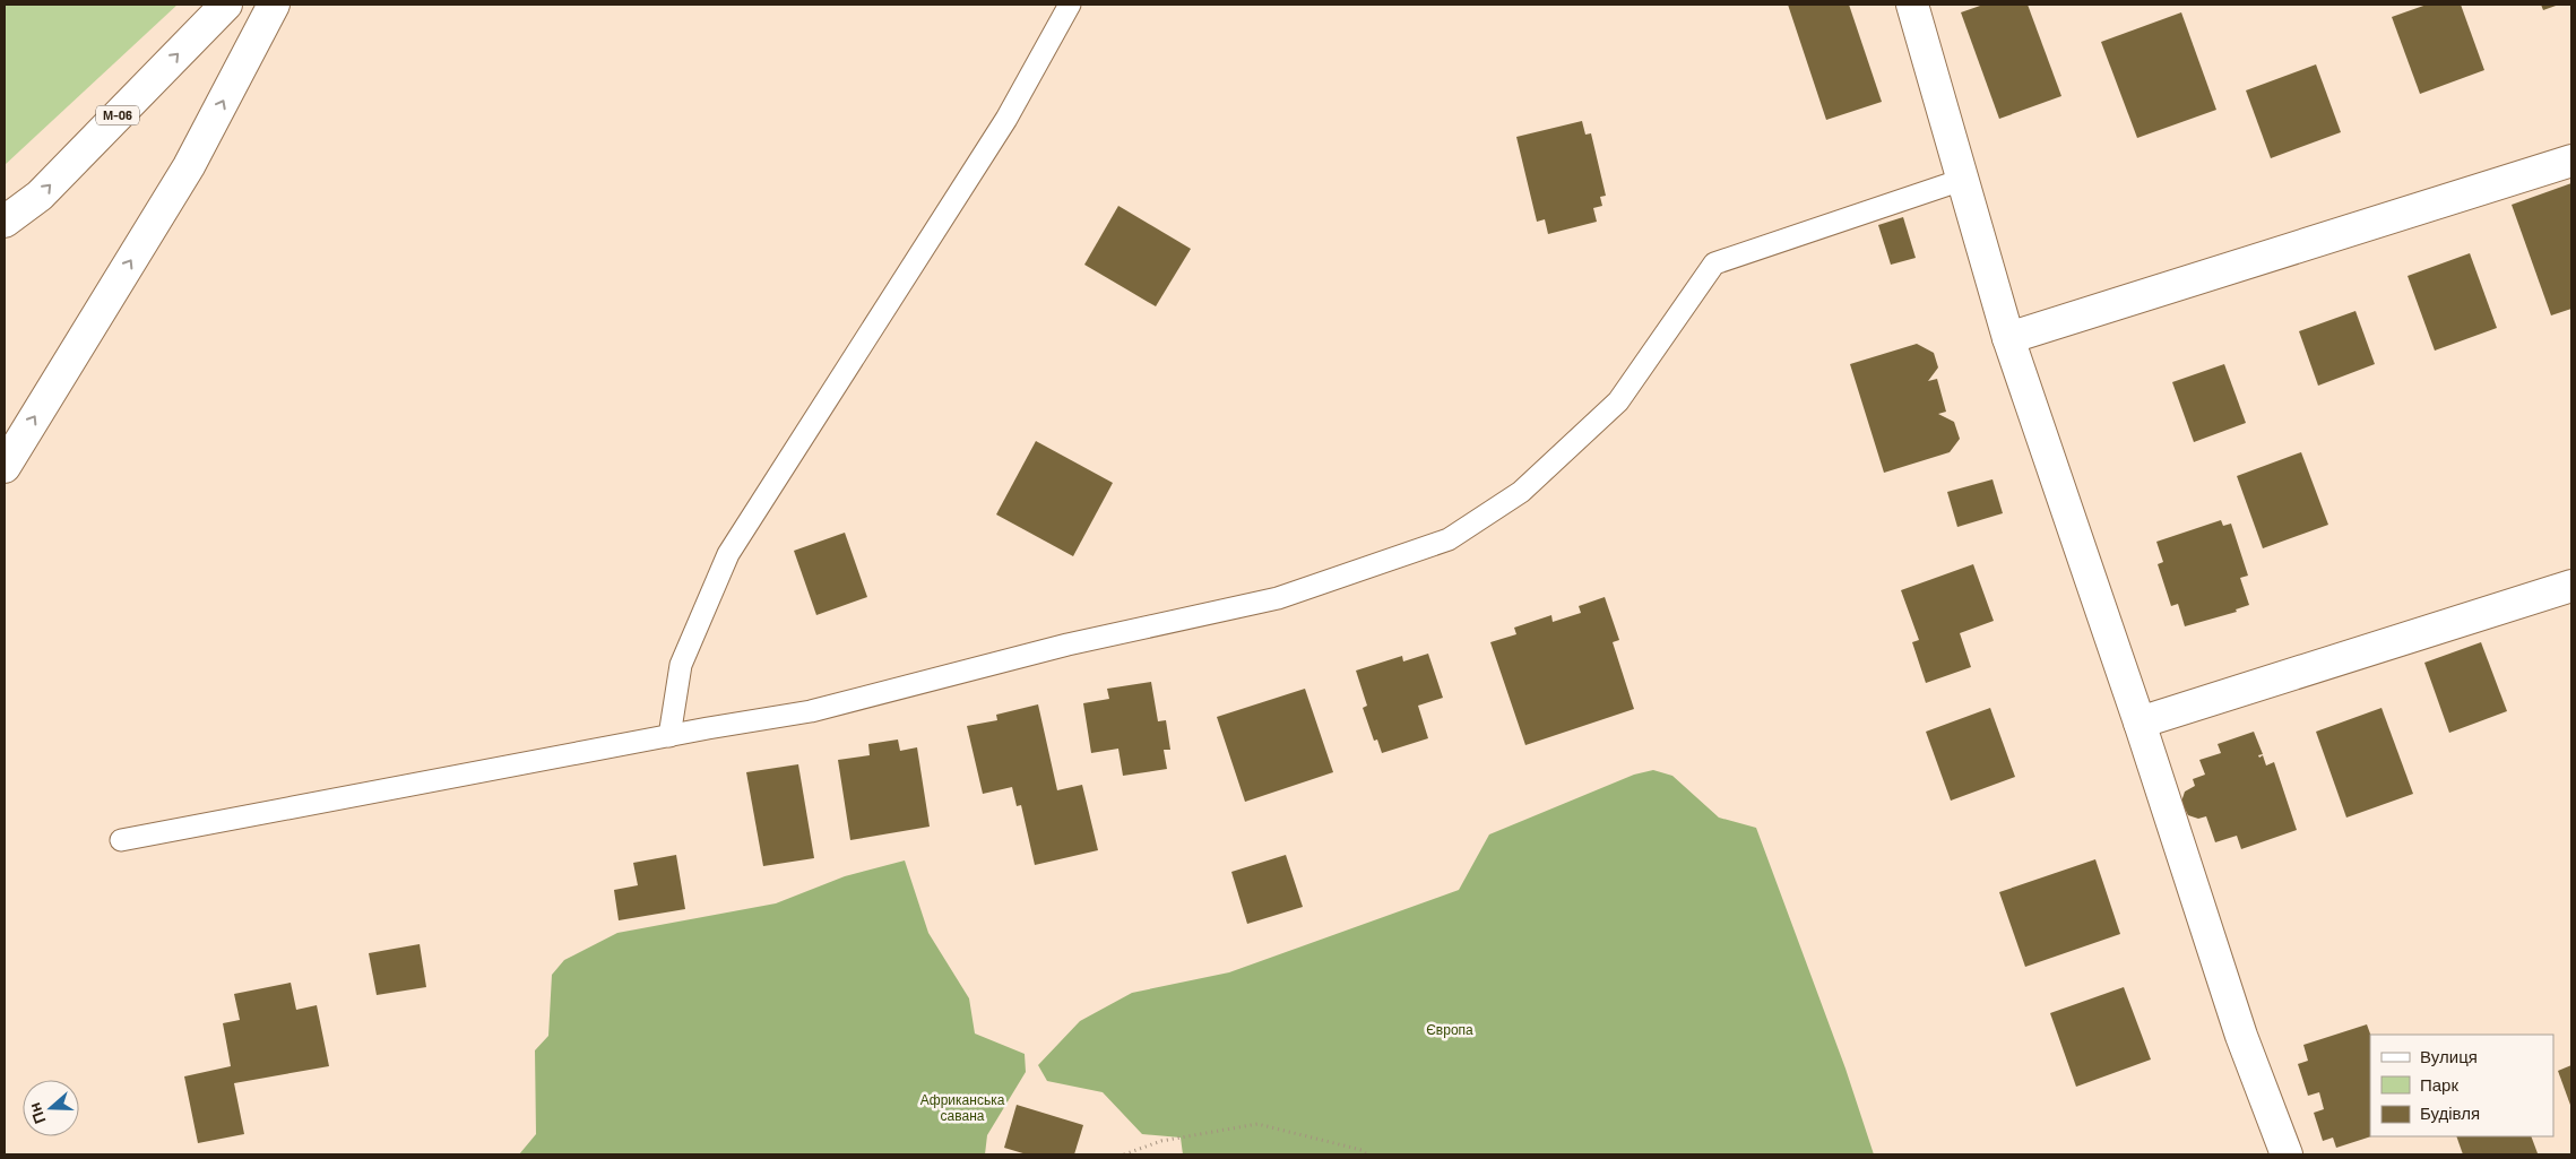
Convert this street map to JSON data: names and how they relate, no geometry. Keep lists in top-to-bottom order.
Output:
{
  "streets": {
    "main road": ["М-06"]
  },
  "parks": ["Європа", "Африканська савана"],
  "legend": ["Вулиця", "Парк", "Будівля"],
  "north": "left"
}
